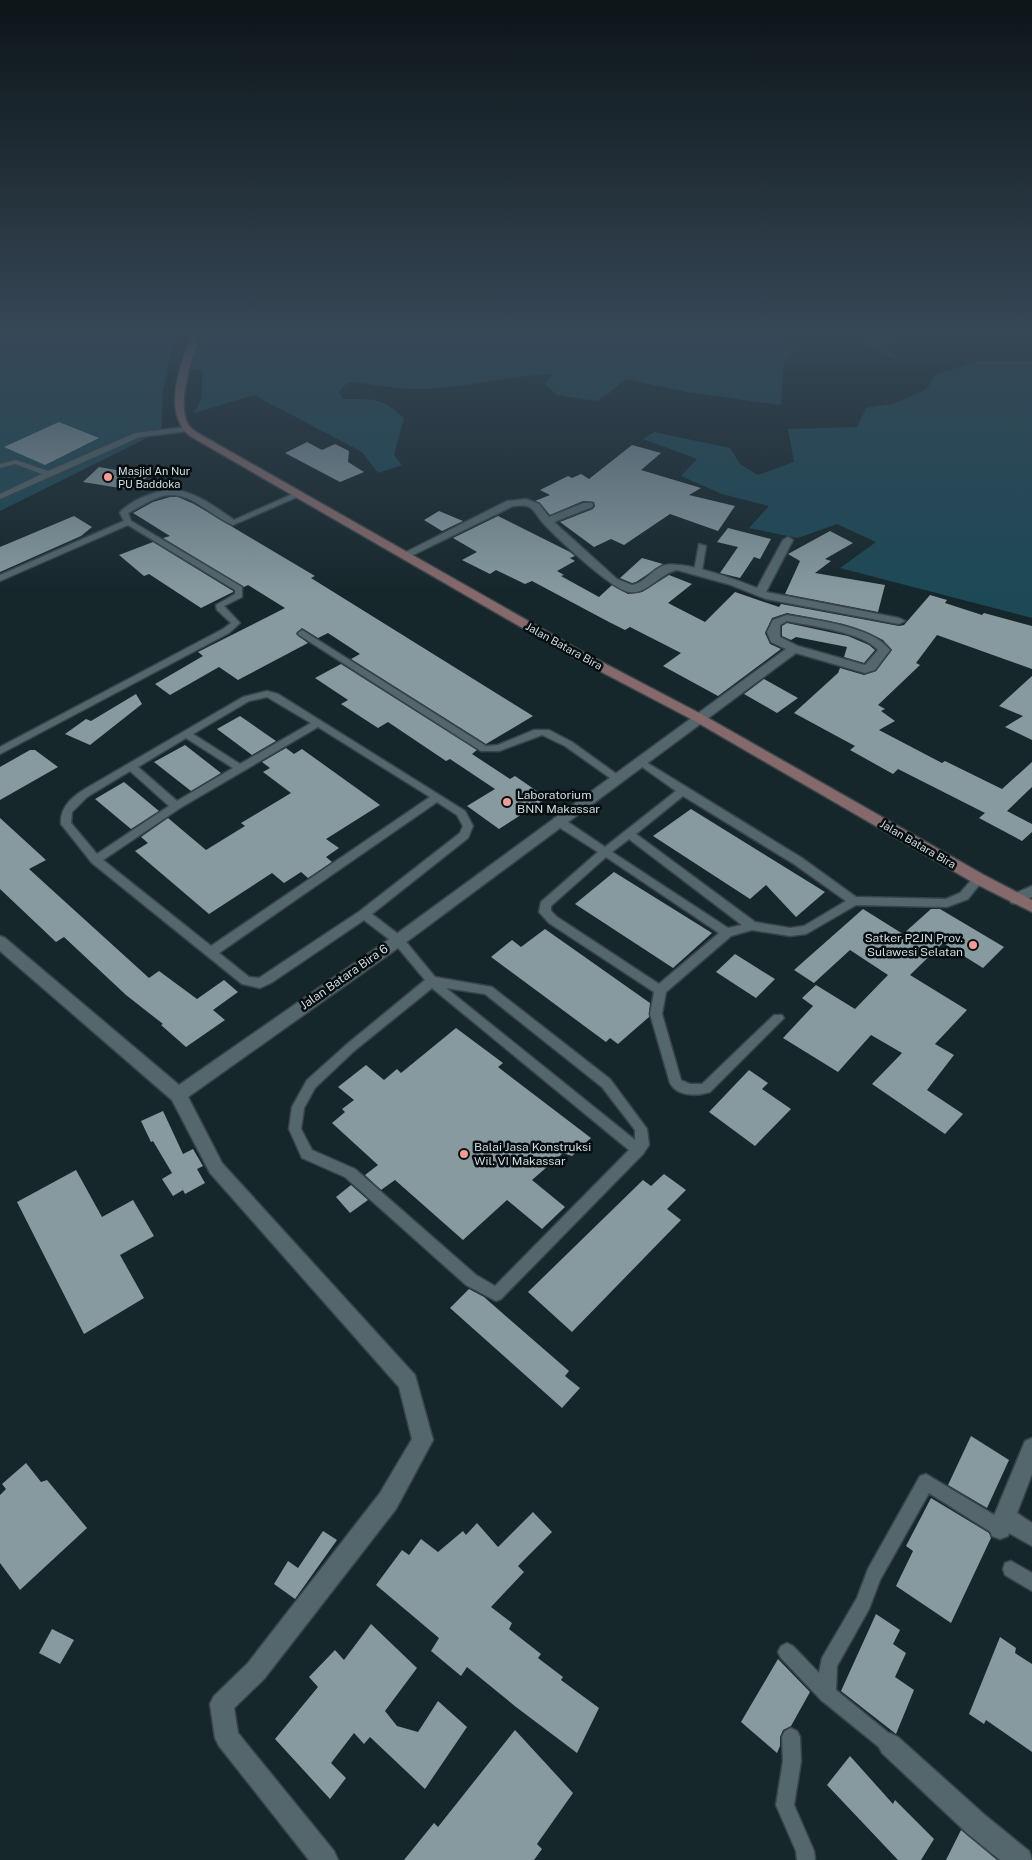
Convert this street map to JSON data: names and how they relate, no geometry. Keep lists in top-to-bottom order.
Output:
{
  "streets": {
    "street": ["Jalan Batara Bira", "Jalan Batara Bira 6"]
  },
  "crossings": [
    ["Jalan Batara Bira", "Jalan Batara Bira 6"]
  ],
  "places": [
    "Masjid An Nur PU Baddoka",
    "Laboratorium BNN Makassar",
    "Satker P2JN Prov. Sulawesi Selatan",
    "Balai Jasa Konstruksi Wil. VI Makassar"
  ]
}
